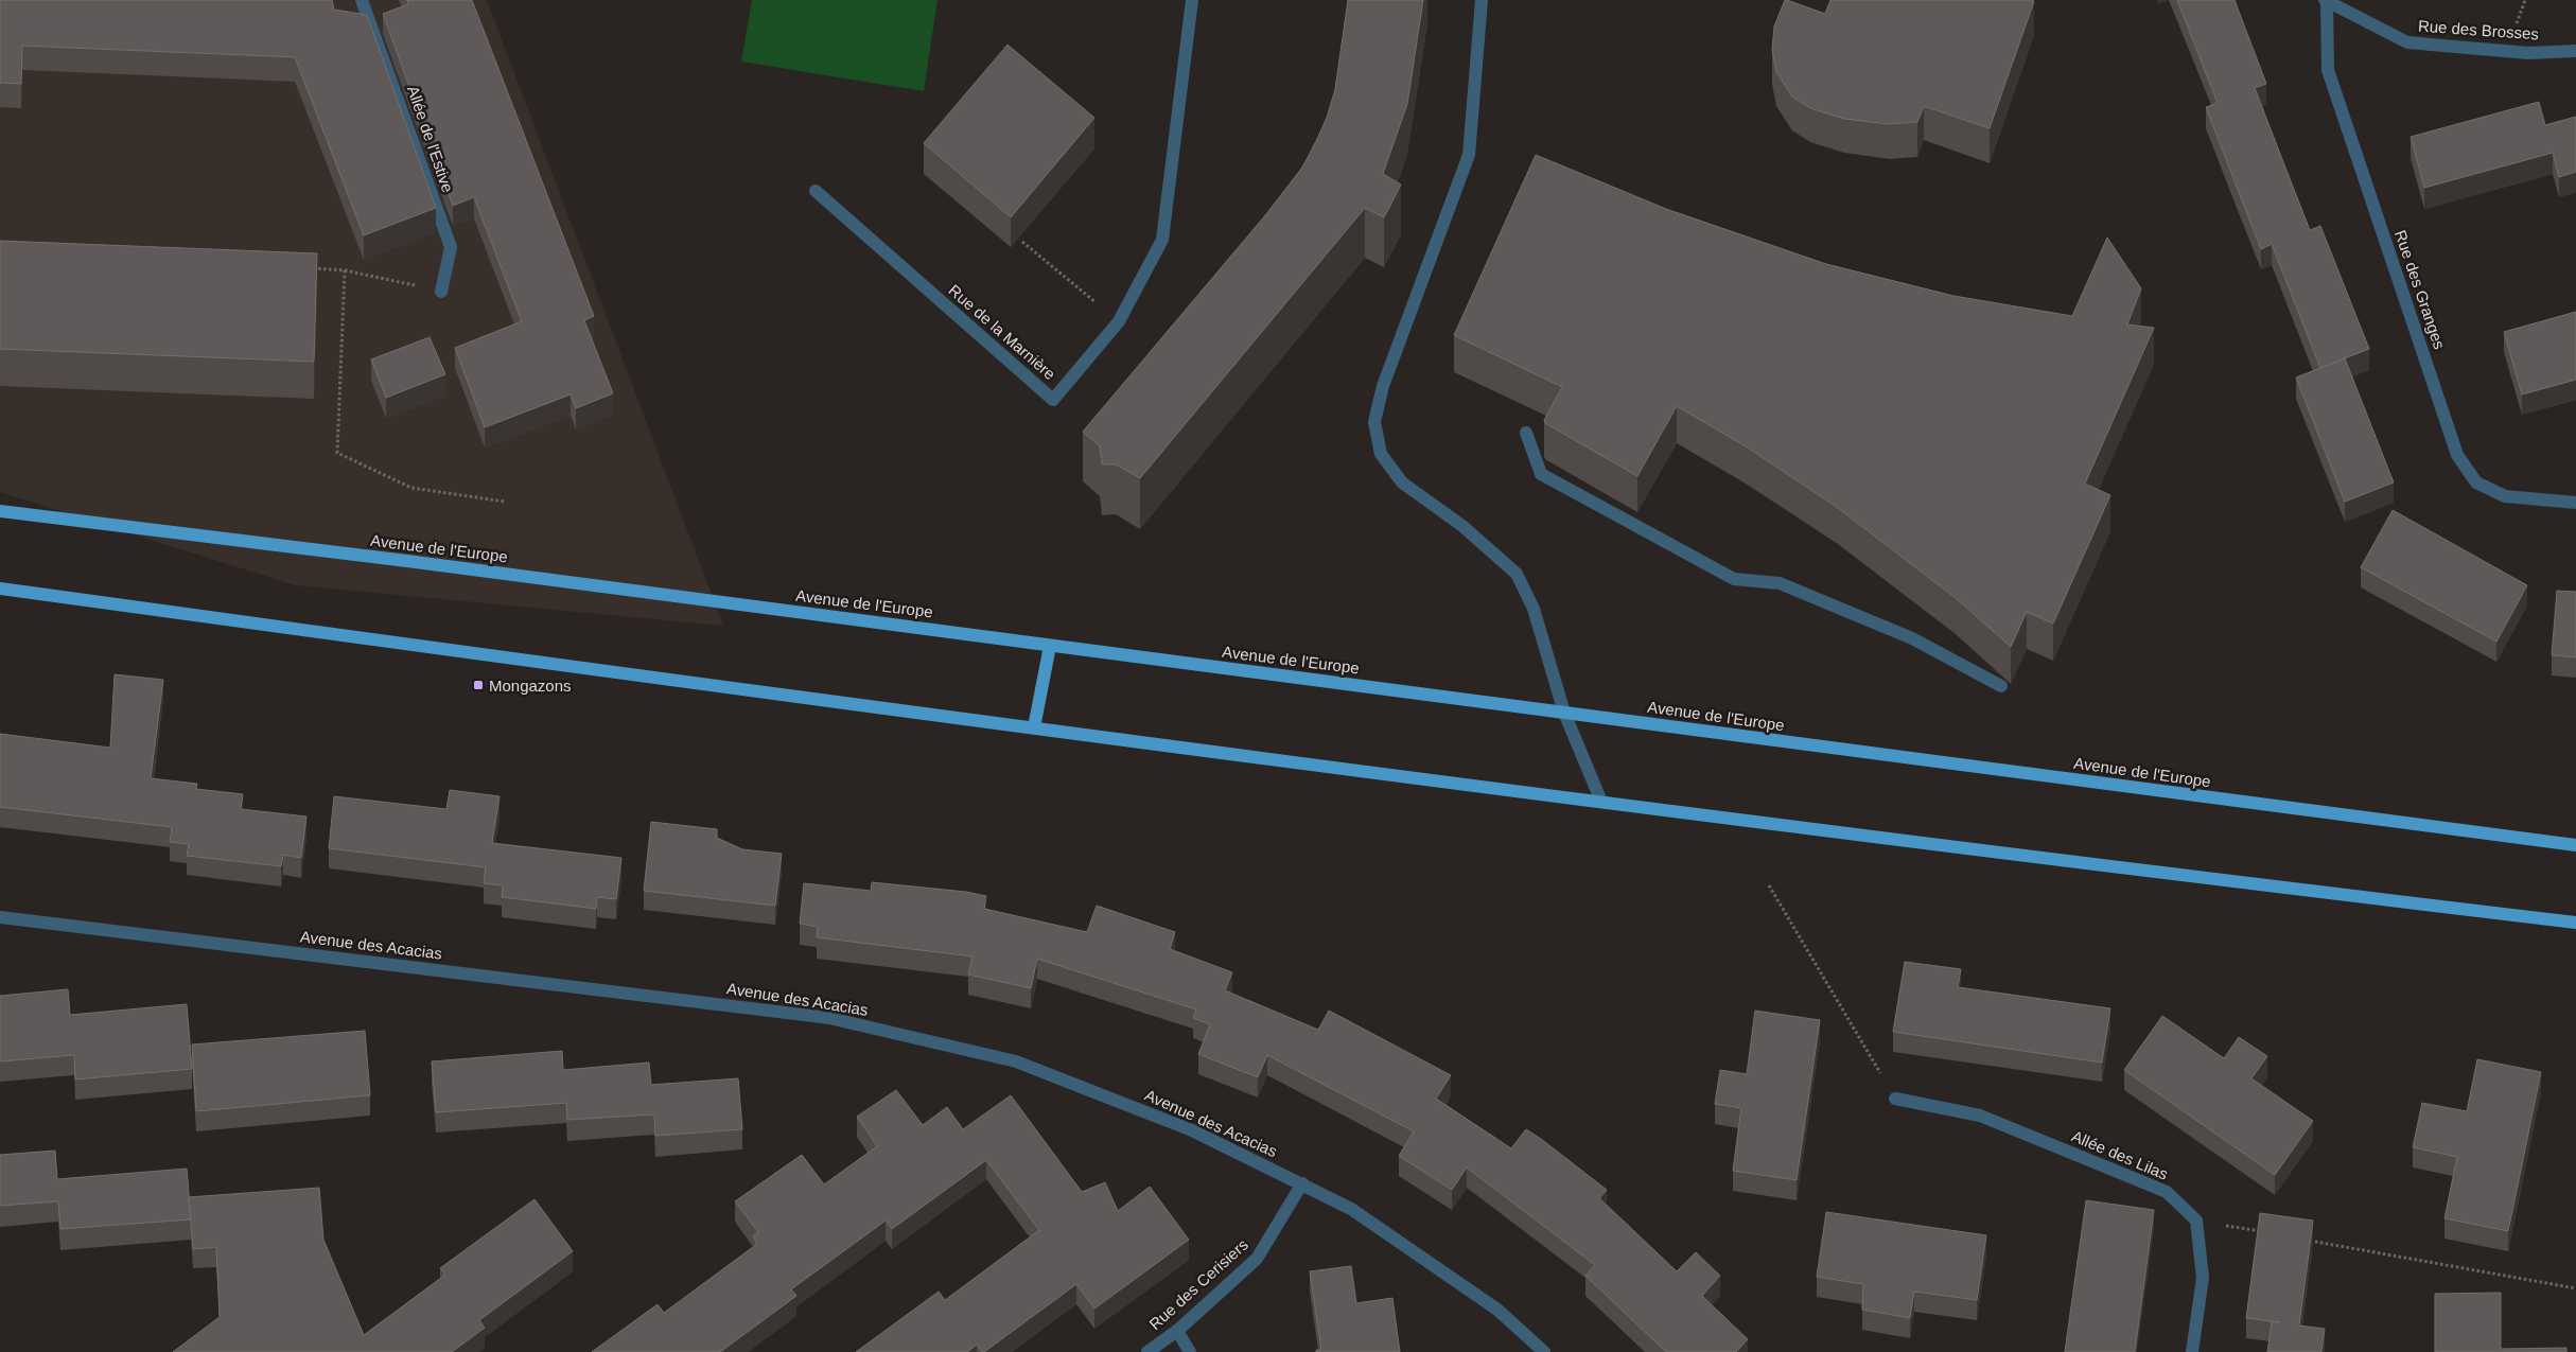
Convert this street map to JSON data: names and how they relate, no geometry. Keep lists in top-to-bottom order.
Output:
{
  "streets": {
    "main road": ["Avenue de l'Europe"],
    "street": [
      "Rue des Brosses",
      "Allée de l'Estive",
      "Rue des Granges",
      "Rue de la Marnière",
      "Avenue des Acacias",
      "Allée des Lilas",
      "Rue des Cerisiers"
    ]
  },
  "crossings": [
    ["Rue des Brosses", "Rue des Granges"],
    ["Avenue des Acacias", "Rue des Cerisiers"]
  ],
  "places": {
    "transit": ["Mongazons"]
  }
}
